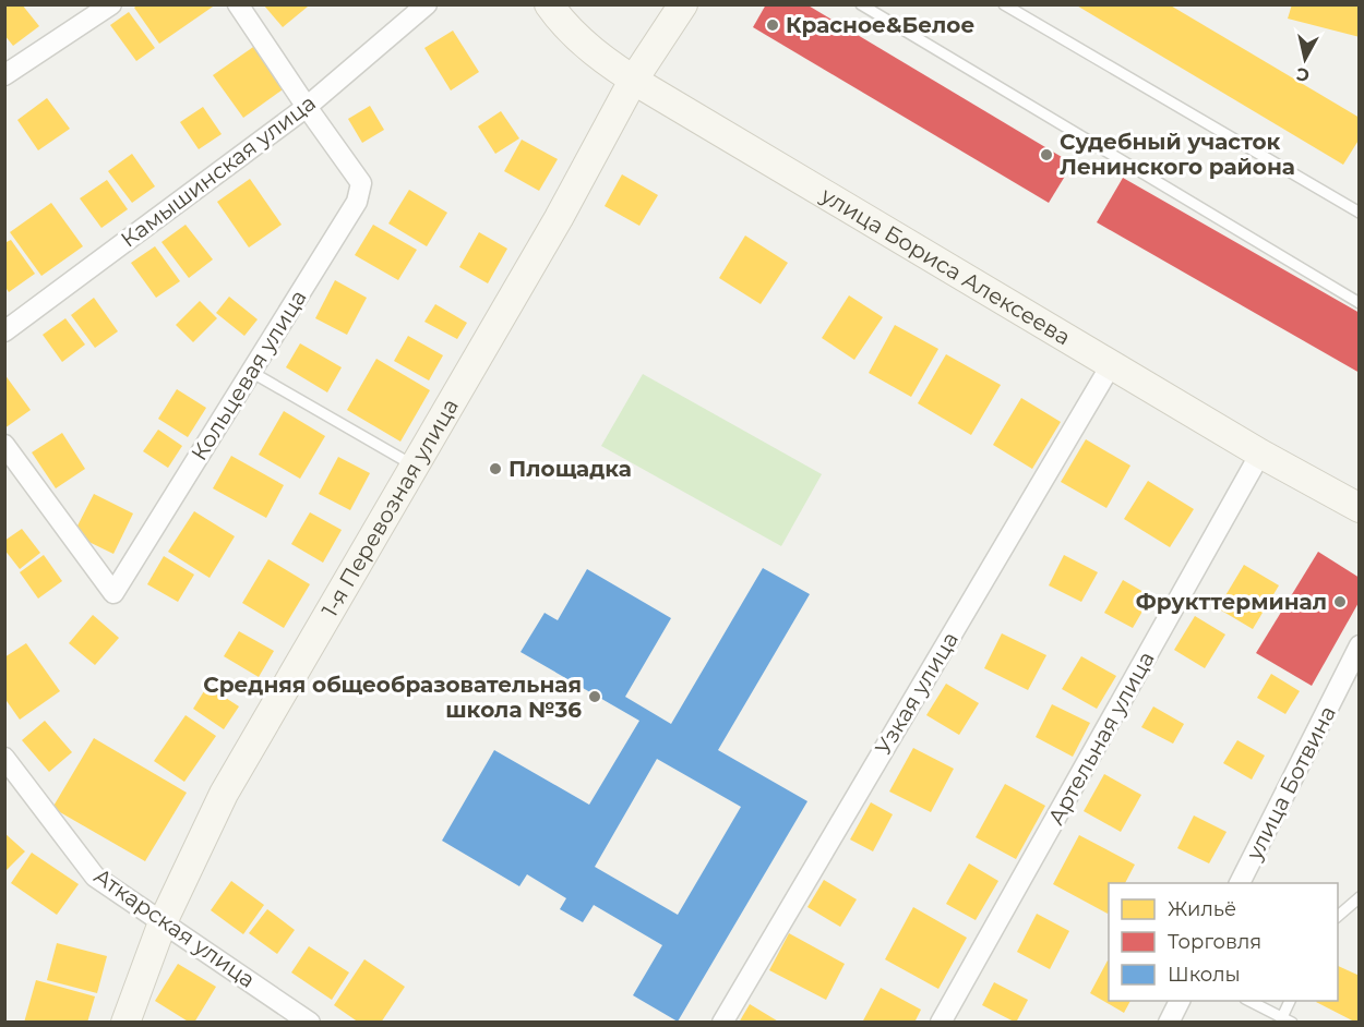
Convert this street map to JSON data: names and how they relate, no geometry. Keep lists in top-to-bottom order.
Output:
{
  "streets": {
    "main road": ["улица Бориса Алексеева", "1-я Перевозная улица"],
    "street": [
      "Камышинская улица",
      "Кольцевая улица",
      "Узкая улица",
      "Артельная улица",
      "улица Ботвина",
      "Аткарская улица"
    ]
  },
  "crossings": [
    ["Камышинская улица", "Кольцевая улица"],
    ["улица Бориса Алексеева", "1-я Перевозная улица"],
    ["улица Бориса Алексеева", "Узкая улица"],
    ["улица Бориса Алексеева", "Артельная улица"],
    ["1-я Перевозная улица", "Аткарская улица"]
  ],
  "places": [
    "Красное&Белое",
    "Судебный участок Ленинского района",
    "Площадка",
    "Фрукттерминал",
    "Средняя общеобразовательная школа №36"
  ],
  "legend": ["Жильё", "Торговля", "Школы"],
  "north": "bottom"
}
